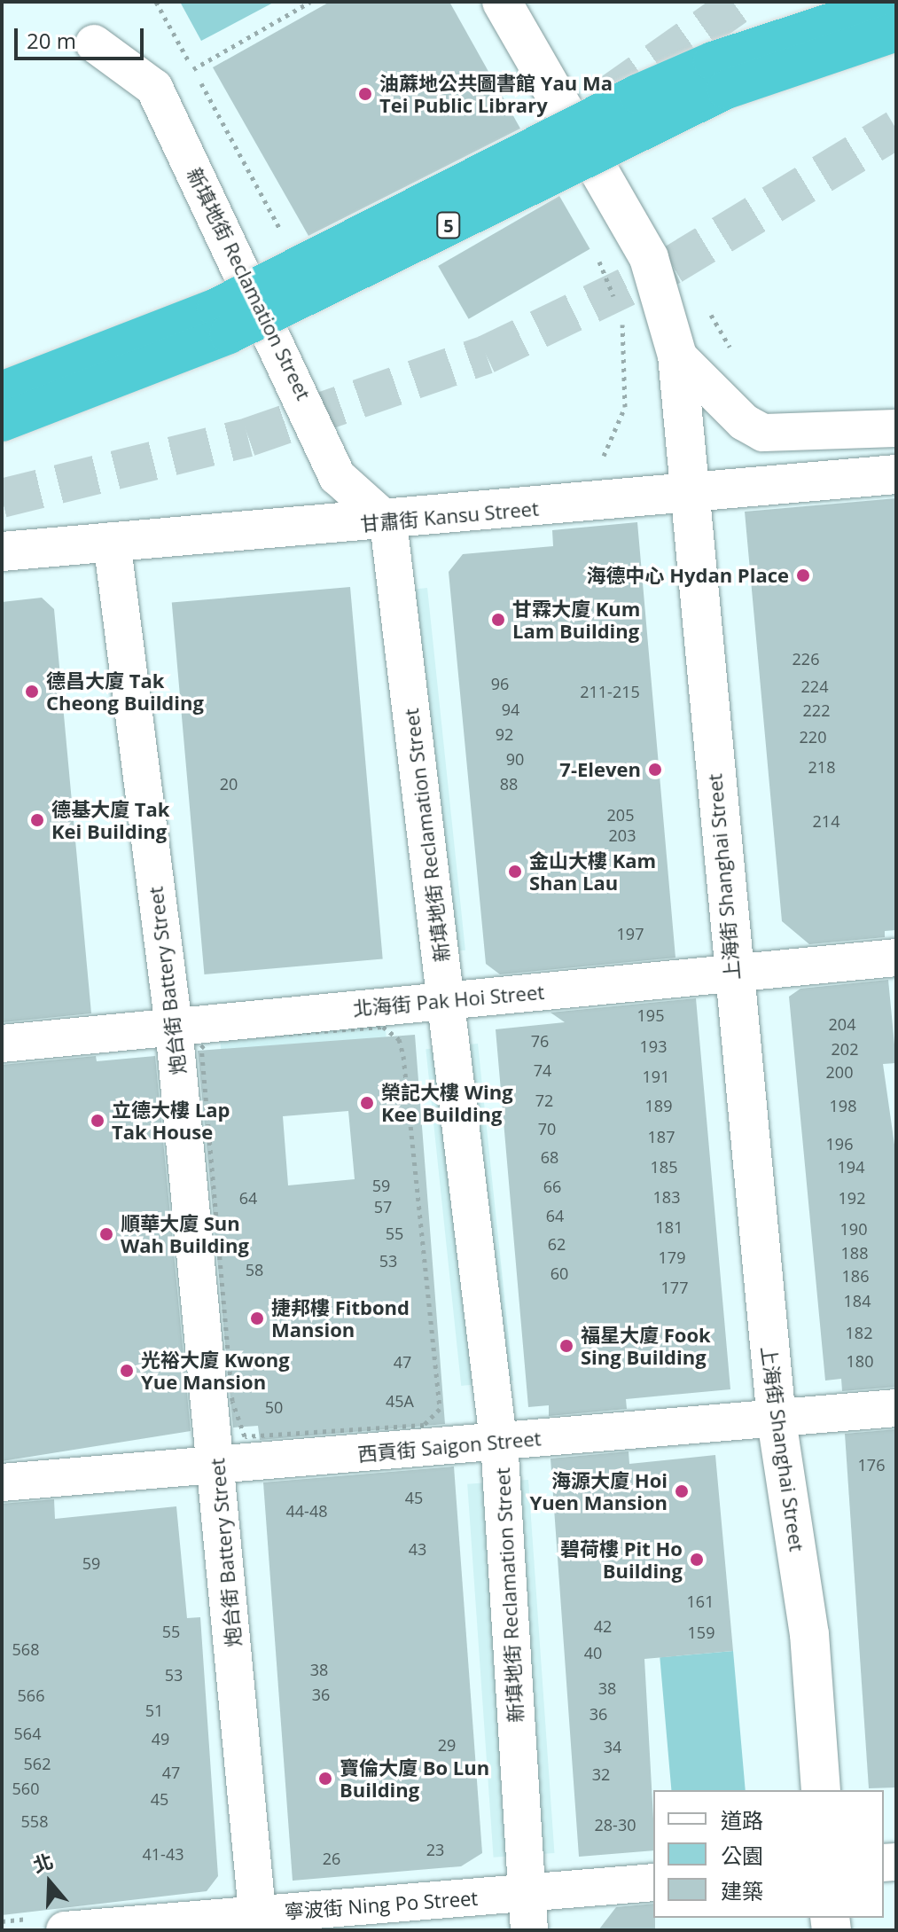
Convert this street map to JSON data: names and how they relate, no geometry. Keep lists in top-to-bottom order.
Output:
{
  "streets": {
    "highway": ["5"],
    "main road": ["甘肅街 Kansu Street", "上海街 Shanghai Street"],
    "street": [
      "新填地街 Reclamation Street",
      "炮台街 Battery Street",
      "北海街 Pak Hoi Street",
      "西貢街 Saigon Street",
      "寧波街 Ning Po Street"
    ]
  },
  "crossings": [
    ["新填地街 Reclamation Street", "甘肅街 Kansu Street"],
    ["新填地街 Reclamation Street", "北海街 Pak Hoi Street"],
    ["新填地街 Reclamation Street", "西貢街 Saigon Street"],
    ["新填地街 Reclamation Street", "寧波街 Ning Po Street"],
    ["甘肅街 Kansu Street", "上海街 Shanghai Street"],
    ["甘肅街 Kansu Street", "炮台街 Battery Street"],
    ["上海街 Shanghai Street", "北海街 Pak Hoi Street"],
    ["上海街 Shanghai Street", "西貢街 Saigon Street"],
    ["炮台街 Battery Street", "北海街 Pak Hoi Street"],
    ["炮台街 Battery Street", "西貢街 Saigon Street"],
    ["炮台街 Battery Street", "寧波街 Ning Po Street"]
  ],
  "places": [
    "油蔴地公共圖書館 Yau Ma Tei Public Library",
    "海德中心 Hydan Place",
    "甘霖大廈 Kum Lam Building",
    "德昌大廈 Tak Cheong Building",
    "7-Eleven",
    "德基大廈 Tak Kei Building",
    "金山大樓 Kam Shan Lau",
    "榮記大樓 Wing Kee Building",
    "立德大樓 Lap Tak House",
    "順華大廈 Sun Wah Building",
    "捷邦樓 Fitbond Mansion",
    "福星大廈 Fook Sing Building",
    "光裕大廈 Kwong Yue Mansion",
    "海源大廈 Hoi Yuen Mansion",
    "碧荷樓 Pit Ho Building",
    "寶倫大廈 Bo Lun Building"
  ],
  "house_numbers": [
    "226",
    "96",
    "224",
    "211-215",
    "94",
    "222",
    "92",
    "220",
    "90",
    "218",
    "20",
    "88",
    "205",
    "214",
    "203",
    "197",
    "195",
    "204",
    "76",
    "193",
    "202",
    "74",
    "200",
    "191",
    "72",
    "189",
    "198",
    "70",
    "187",
    "196",
    "68",
    "185",
    "194",
    "59",
    "66",
    "183",
    "64",
    "192",
    "57",
    "64",
    "181",
    "190",
    "55",
    "62",
    "188",
    "179",
    "53",
    "58",
    "60",
    "186",
    "177",
    "184",
    "182",
    "180",
    "47",
    "45A",
    "50",
    "176",
    "45",
    "44-48",
    "43",
    "59",
    "161",
    "42",
    "55",
    "159",
    "568",
    "40",
    "38",
    "53",
    "38",
    "36",
    "566",
    "51",
    "36",
    "564",
    "49",
    "29",
    "34",
    "562",
    "47",
    "32",
    "560",
    "45",
    "558",
    "28-30",
    "23",
    "41-43",
    "26"
  ],
  "legend": ["道路", "公園", "建築"],
  "scale_bar": "20 m",
  "north": "top"
}
